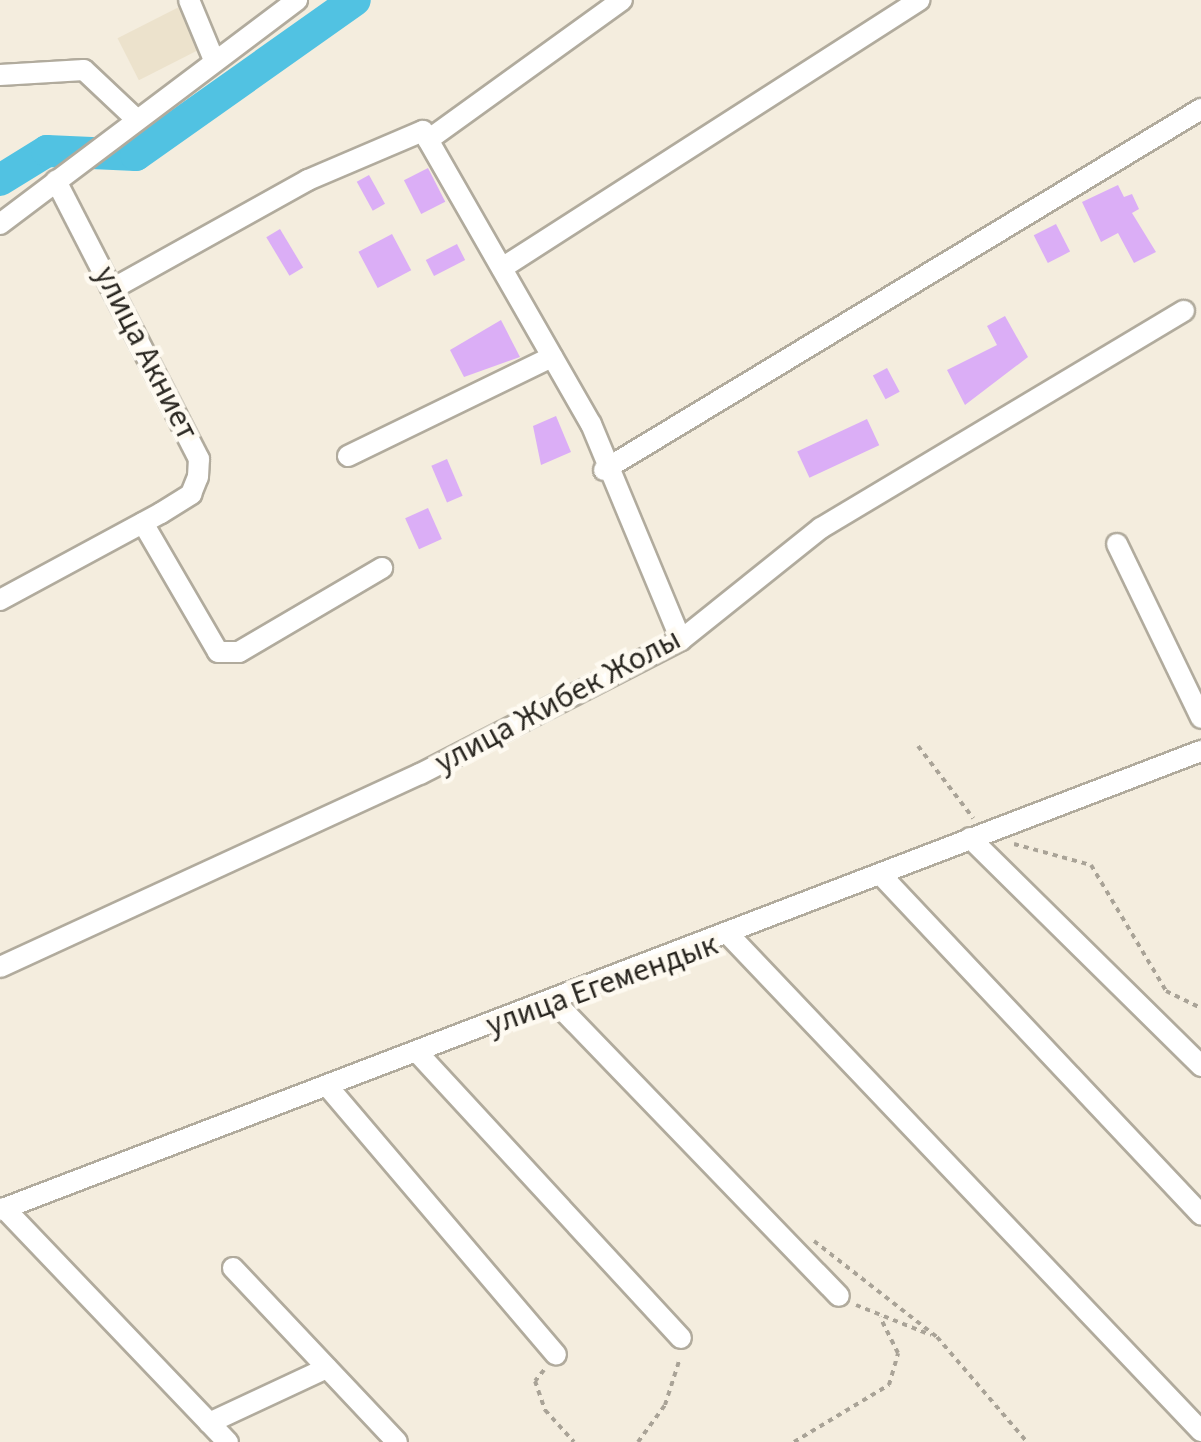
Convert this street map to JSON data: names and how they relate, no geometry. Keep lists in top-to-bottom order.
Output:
{
  "streets": {
    "street": ["улица Акниет", "улица Жибек Жолы", "улица Егемендык"]
  }
}
